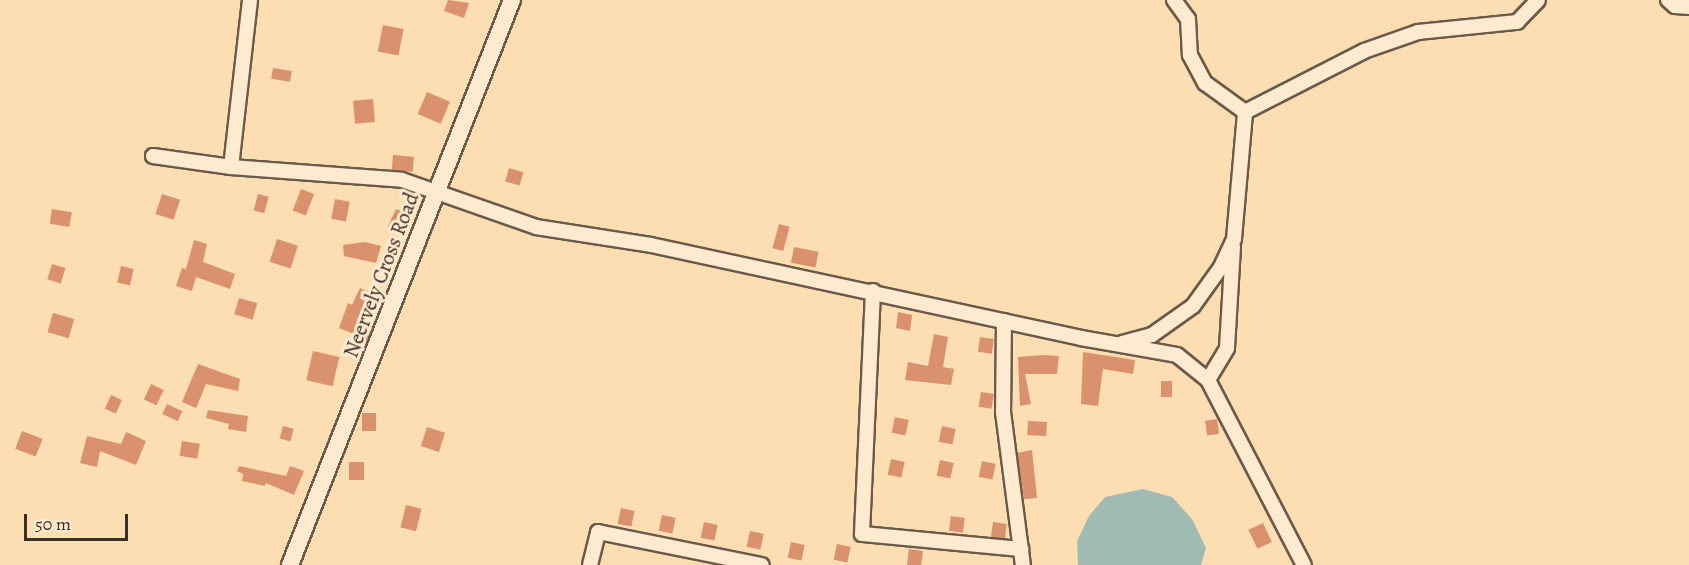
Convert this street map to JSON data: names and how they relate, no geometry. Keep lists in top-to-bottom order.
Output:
{
  "streets": {
    "street": ["Neervely Cross Road"]
  },
  "scale_bar": "50 m"
}
